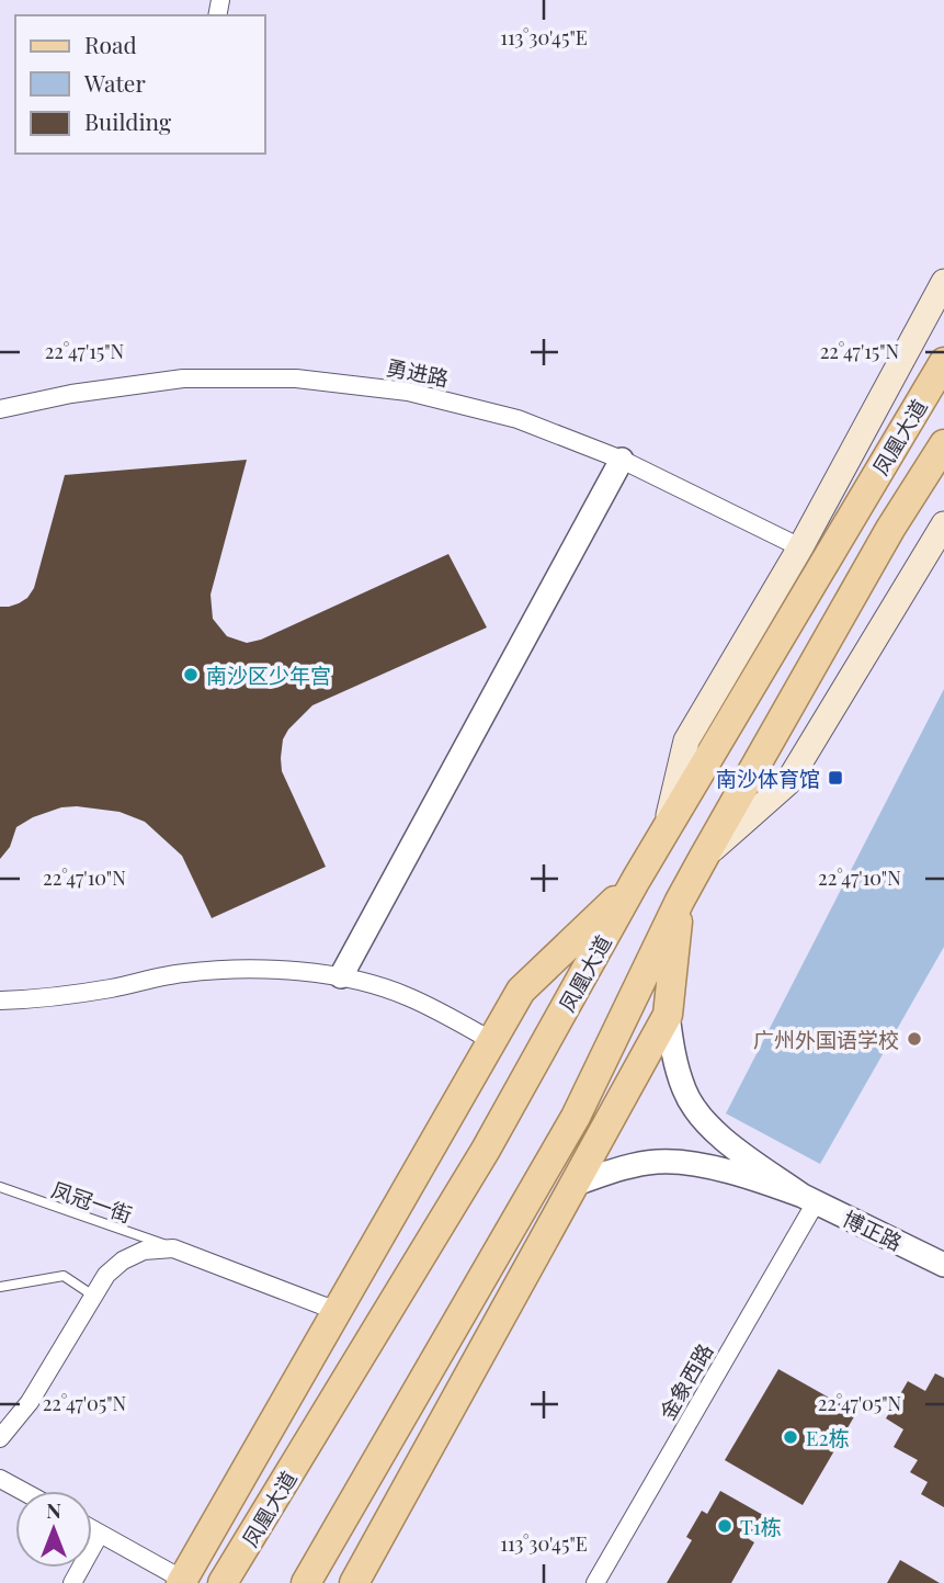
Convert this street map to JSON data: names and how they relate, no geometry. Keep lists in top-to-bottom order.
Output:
{
  "streets": {
    "main road": ["凤凰大道"],
    "street": ["勇进路", "博正路", "金象西路"],
    "lane": ["凤冠一街"]
  },
  "crossings": [
    ["博正路", "金象西路"]
  ],
  "places": {
    "other": [
      "南沙区少年宫",
      "广州外国语学校",
      "E2栋",
      "T1栋"
    ],
    "transit": ["南沙体育馆"]
  },
  "legend": ["Road", "Water", "Building"],
  "north": "top",
  "coordinates": [
    "113°30'45\"E",
    "22°47'15\"N",
    "22°47'10\"N",
    "22°47'05\"N"
  ]
}
